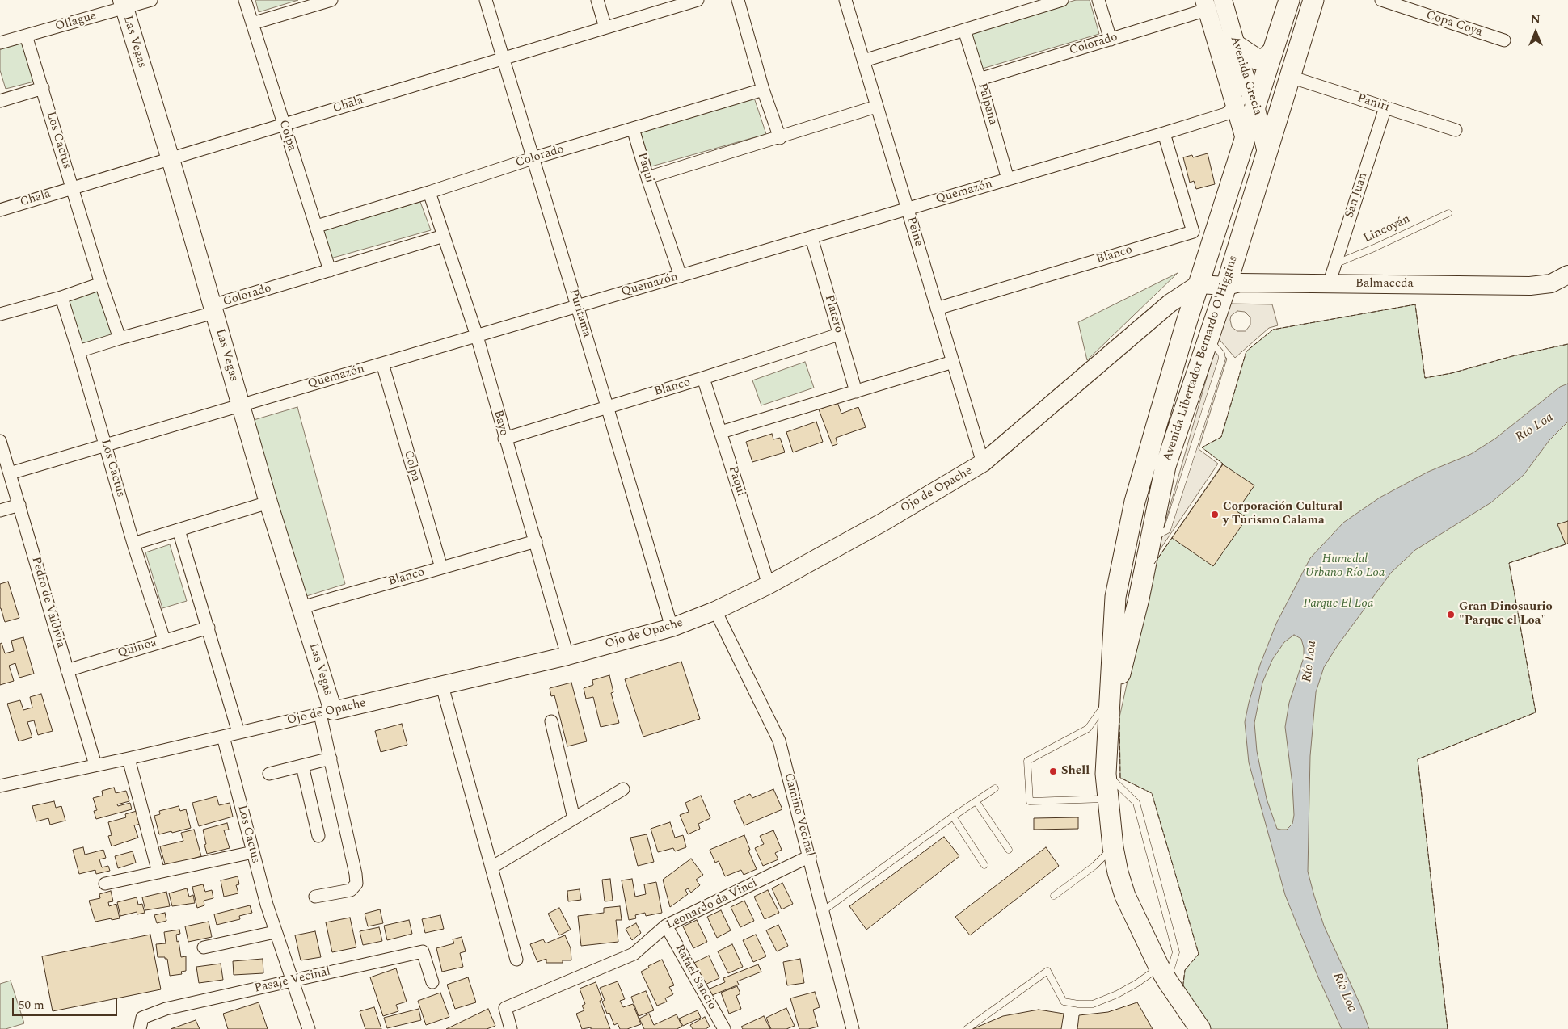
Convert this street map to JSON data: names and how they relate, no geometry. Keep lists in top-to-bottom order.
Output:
{
  "streets": {
    "main road": [
      "Las Vegas",
      "Avenida Grecia",
      "Balmaceda",
      "Avenida Libertador Bernardo O'Higgins",
      "Ojo de Opache"
    ],
    "street": [
      "Ollague",
      "Copa Coya",
      "Colorado",
      "Paniri",
      "Palpana",
      "Chala",
      "Colpa",
      "Los Cactus",
      "Paqui",
      "Quemazón",
      "San Juan",
      "Peine",
      "Blanco",
      "Puritama",
      "Platero",
      "Bayo",
      "Pedro de Valdivia",
      "Quinoa",
      "Camino Vecinal",
      "Leonardo da Vinci",
      "Rafael Sancio",
      "Pasaje Vecinal"
    ],
    "lane": ["Lincoyán"]
  },
  "crossings": [
    ["Ollague", "Las Vegas"],
    ["Ollague", "Los Cactus"],
    ["Las Vegas", "Colorado"],
    ["Las Vegas", "Chala"],
    ["Las Vegas", "Quemazón"],
    ["Las Vegas", "Blanco"],
    ["Las Vegas", "Ojo de Opache"],
    ["Colorado", "Avenida Grecia"],
    ["Colorado", "Palpana"],
    ["Colorado", "Colpa"],
    ["Colorado", "Los Cactus"],
    ["Colorado", "Paqui"],
    ["Colorado", "Puritama"],
    ["Colorado", "Bayo"],
    ["Avenida Grecia", "Quemazón"],
    ["Avenida Grecia", "Avenida Libertador Bernardo O'Higgins"],
    ["Paniri", "San Juan"],
    ["Paniri", "Avenida Libertador Bernardo O'Higgins"],
    ["Palpana", "Quemazón"],
    ["Chala", "Colpa"],
    ["Chala", "Los Cactus"],
    ["Chala", "Puritama"],
    ["Colpa", "Quemazón"],
    ["Colpa", "Blanco"],
    ["Los Cactus", "Quemazón"],
    ["Los Cactus", "Ojo de Opache"],
    ["Los Cactus", "Quinoa"],
    ["Los Cactus", "Pasaje Vecinal"],
    ["Paqui", "Quemazón"],
    ["Paqui", "Blanco"],
    ["Paqui", "Ojo de Opache"],
    ["Quemazón", "Peine"],
    ["Quemazón", "Blanco"],
    ["Quemazón", "Puritama"],
    ["Quemazón", "Platero"],
    ["Quemazón", "Avenida Libertador Bernardo O'Higgins"],
    ["Quemazón", "Bayo"],
    ["Quemazón", "Pedro de Valdivia"],
    ["San Juan", "Lincoyán"],
    ["San Juan", "Balmaceda"],
    ["Peine", "Blanco"],
    ["Peine", "Ojo de Opache"],
    ["Blanco", "Puritama"],
    ["Blanco", "Platero"],
    ["Blanco", "Bayo"],
    ["Balmaceda", "Avenida Libertador Bernardo O'Higgins"],
    ["Balmaceda", "Ojo de Opache"],
    ["Puritama", "Ojo de Opache"],
    ["Avenida Libertador Bernardo O'Higgins", "Ojo de Opache"],
    ["Bayo", "Ojo de Opache"],
    ["Ojo de Opache", "Pedro de Valdivia"],
    ["Ojo de Opache", "Camino Vecinal"],
    ["Pedro de Valdivia", "Quinoa"],
    ["Camino Vecinal", "Leonardo da Vinci"],
    ["Leonardo da Vinci", "Rafael Sancio"]
  ],
  "water": ["Río Loa"],
  "parks": ["Humedal Urbano Río Loa", "Parque El Loa"],
  "places": ["Corporación Cultural y Turismo Calama", "Gran Dinosaurio \"Parque el Loa\"", "Shell"],
  "scale_bar": "50 m",
  "north": "top"
}
